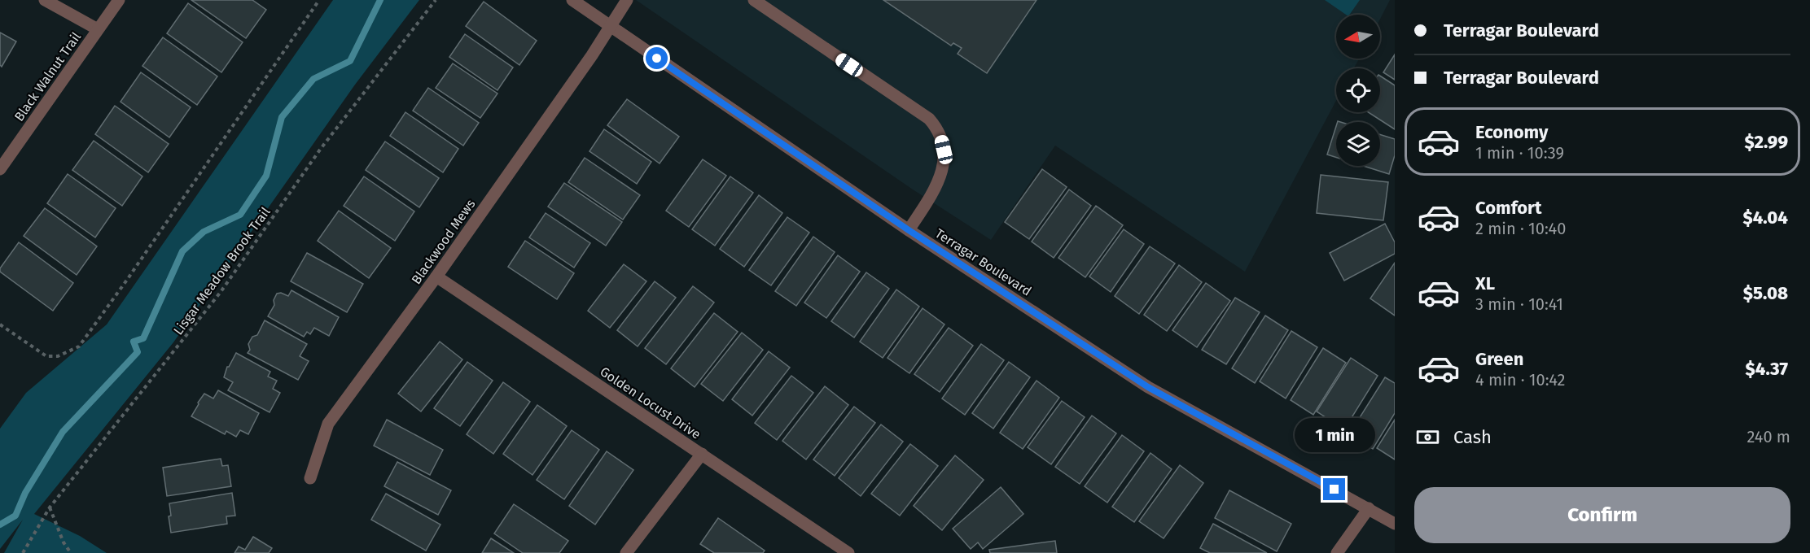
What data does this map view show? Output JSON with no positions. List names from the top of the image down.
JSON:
{
  "streets": {
    "street": [
      "Black Walnut Trail",
      "Blackwood Mews",
      "Terragar Boulevard",
      "Golden Locust Drive"
    ],
    "path": ["Lisgar Meadow Brook Trail"]
  },
  "crossings": [
    ["Blackwood Mews", "Terragar Boulevard"],
    ["Blackwood Mews", "Golden Locust Drive"]
  ],
  "north": "left",
  "page": {
    "banner": ["Terragar Boulevard", "Terragar Boulevard"],
    "list": [
      {
        "name": "Economy",
        "note": "1 min · 10:39",
        "value": "$2.99"
      },
      {
        "name": "Comfort",
        "note": "2 min · 10:40",
        "value": "$4.04"
      },
      {
        "name": "XL",
        "note": "3 min · 10:41",
        "value": "$5.08"
      },
      {
        "name": "Green",
        "note": "4 min · 10:42",
        "value": "$4.37"
      }
    ],
    "pay": ["Cash", "240 m"],
    "bubble": "1 min",
    "buttons": "Confirm"
  }
}
